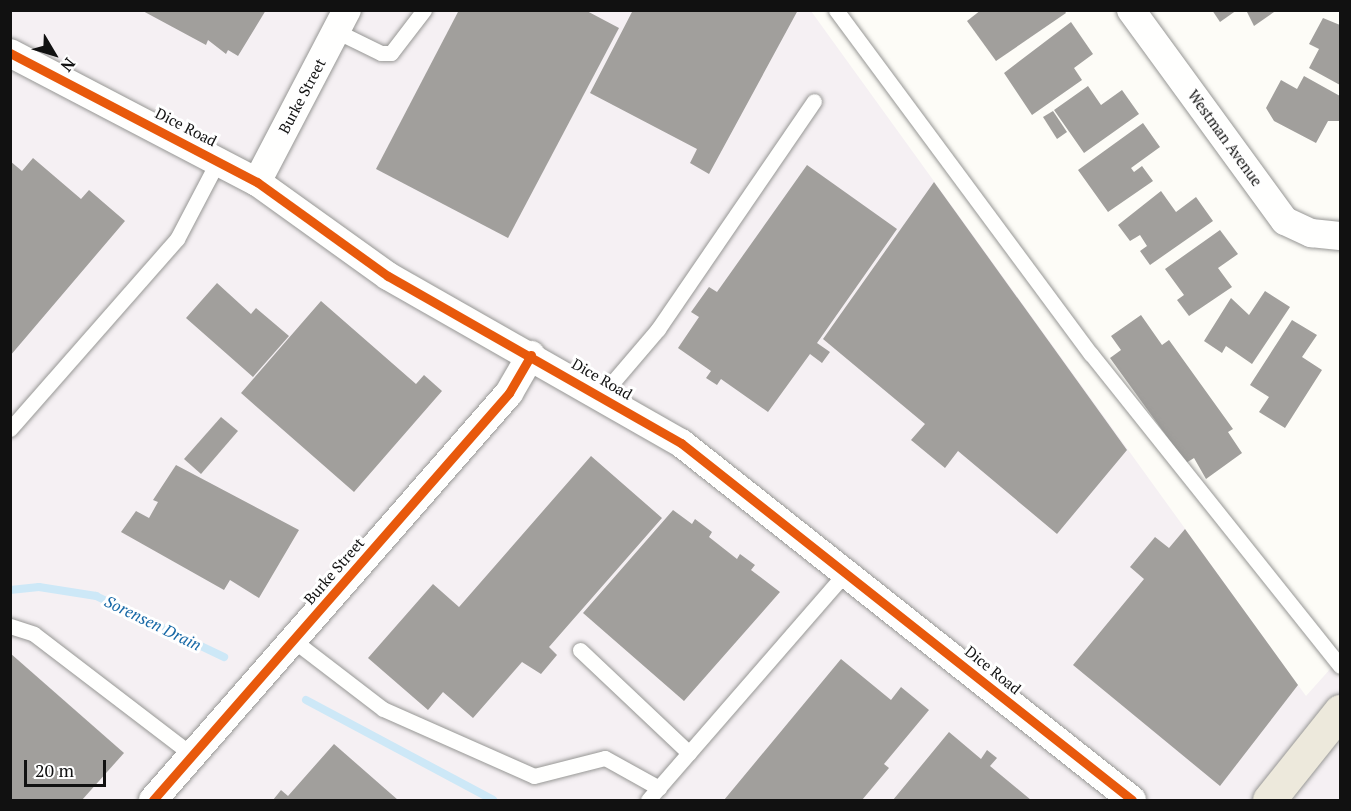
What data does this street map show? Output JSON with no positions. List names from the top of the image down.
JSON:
{
  "streets": {
    "street": ["Burke Street", "Dice Road", "Westman Avenue"]
  },
  "crossings": [
    ["Burke Street", "Dice Road"]
  ],
  "water": ["Sorensen Drain"],
  "scale_bar": "20 m",
  "north": "bottom right"
}
